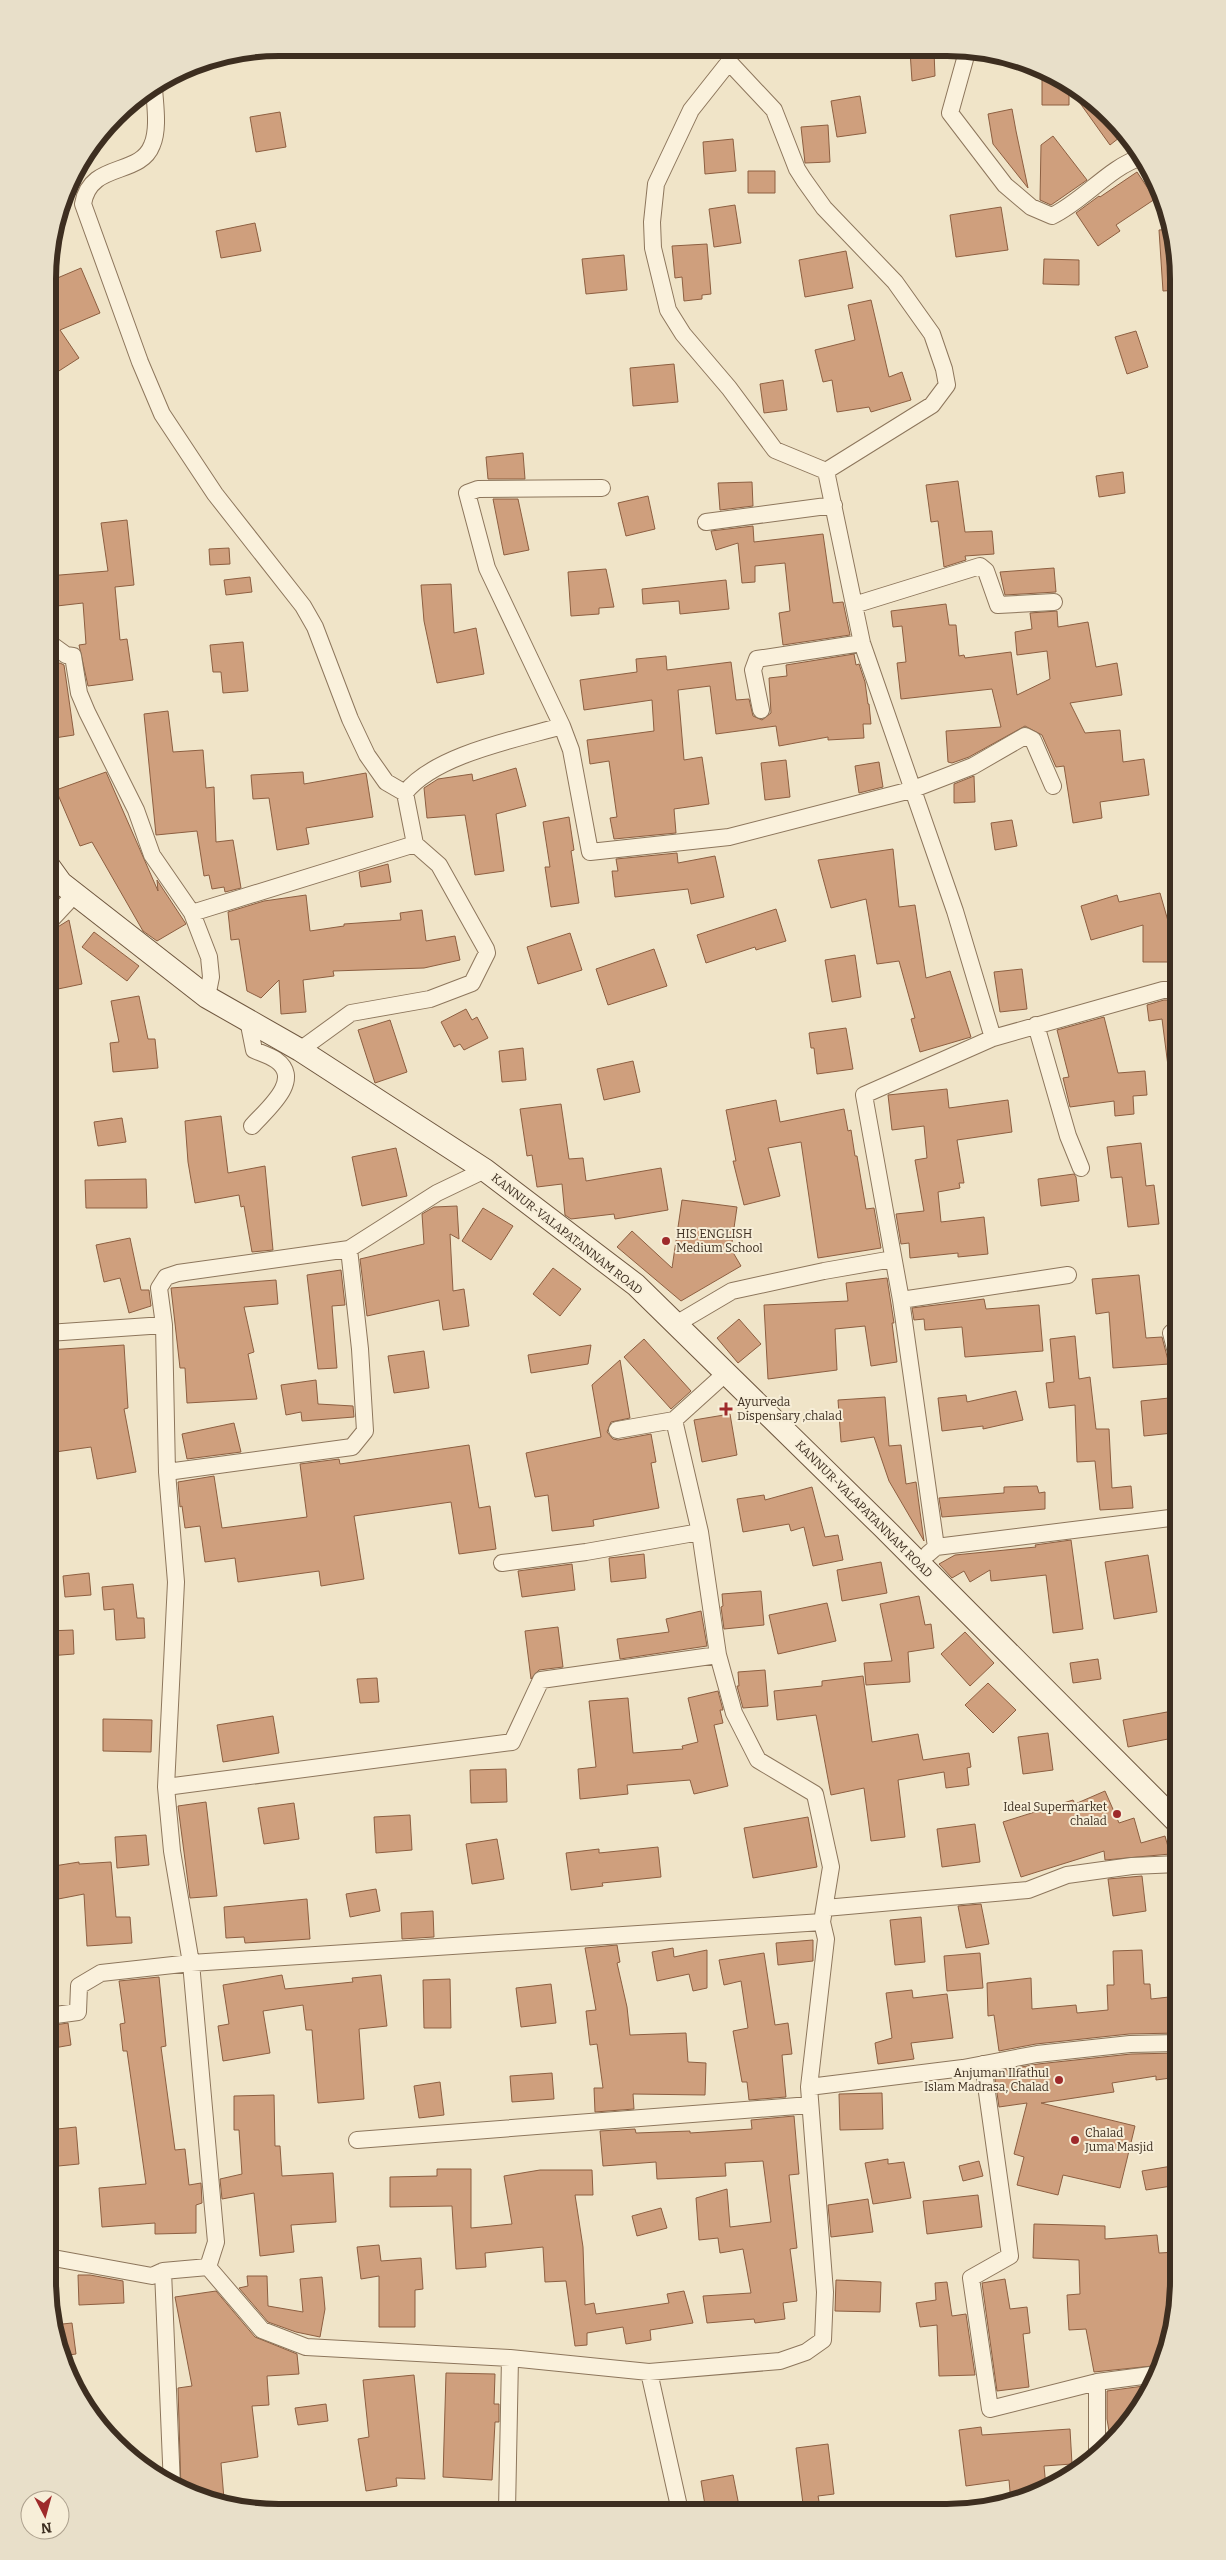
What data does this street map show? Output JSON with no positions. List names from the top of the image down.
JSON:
{
  "streets": {
    "main road": ["KANNUR-VALAPATANNAM ROAD"]
  },
  "places": {
    "other": [
      "HIS ENGLISH Medium School",
      "Ideal Supermarket chalad",
      "Anjuman Ilfathul Islam Madrasa, Chalad",
      "Chalad Juma Masjid"
    ],
    "health": ["Ayurveda Dispensary ,chalad"]
  },
  "north": "bottom"
}
